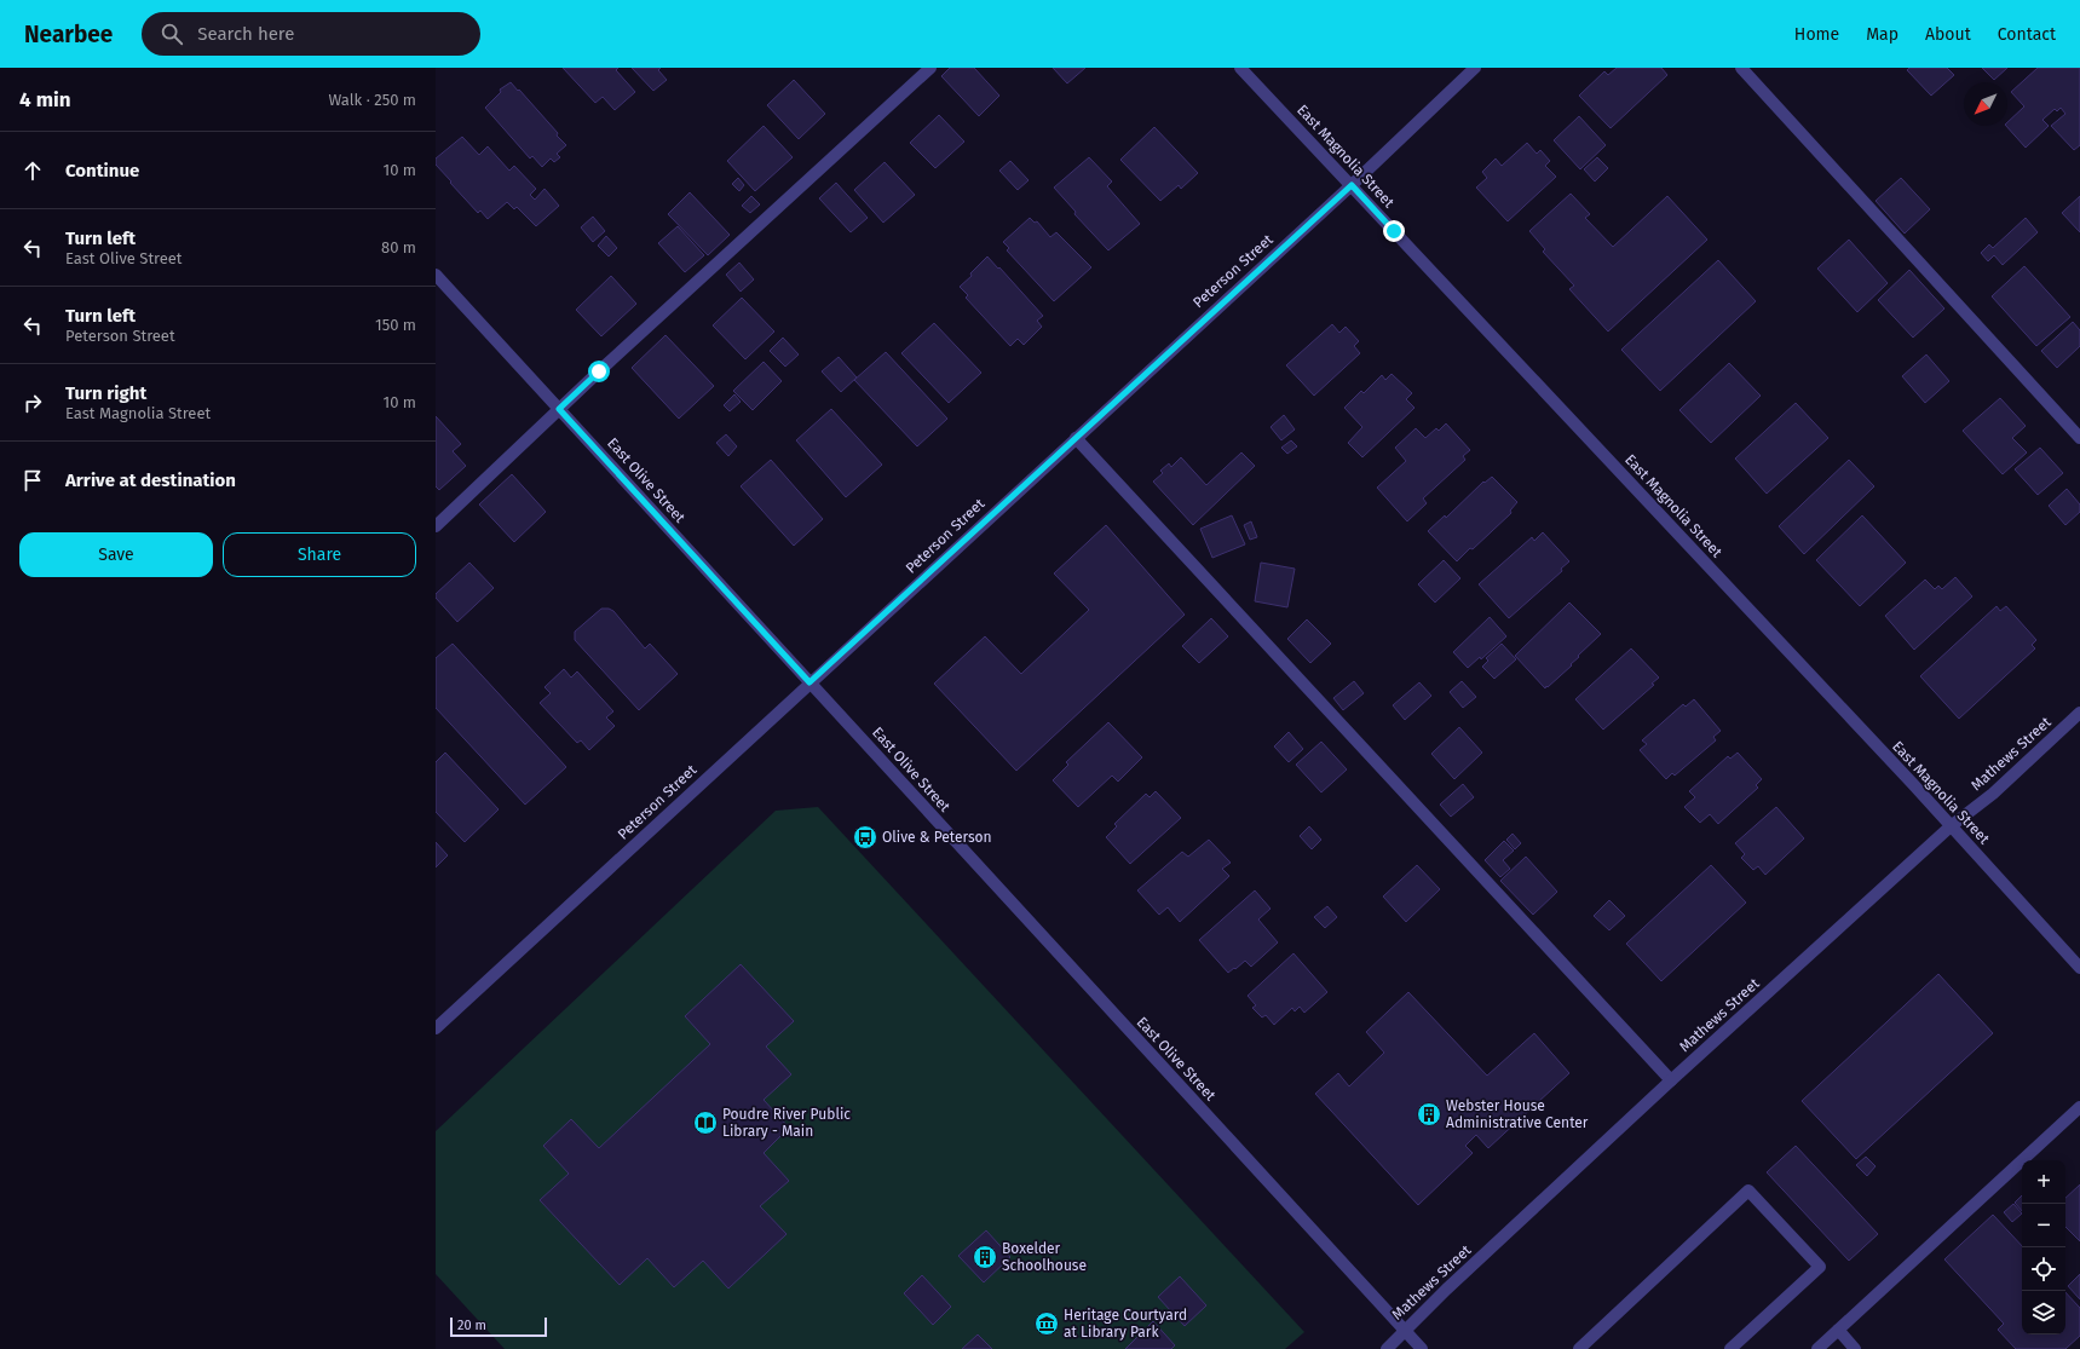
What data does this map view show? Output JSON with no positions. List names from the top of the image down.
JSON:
{
  "streets": {
    "street": [
      "East Magnolia Street",
      "Peterson Street",
      "East Olive Street",
      "Mathews Street"
    ]
  },
  "crossings": [
    ["East Magnolia Street", "Peterson Street"],
    ["East Magnolia Street", "Mathews Street"],
    ["Peterson Street", "East Olive Street"],
    ["East Olive Street", "Mathews Street"]
  ],
  "places": {
    "bus stop": ["Olive & Peterson"],
    "building": ["Webster House Administrative Center", "Boxelder Schoolhouse"],
    "library": ["Poudre River Public Library - Main"],
    "museum": ["Heritage Courtyard at Library Park"]
  },
  "scale_bar": "20 m",
  "north": "bottom left",
  "page": {
    "header": "Nearbee",
    "search": "Search here",
    "nav": [
      "Home",
      "Map",
      "About",
      "Contact"
    ],
    "heading": ["4 min", "Walk · 250 m"],
    "list": [
      ["Continue", "10 m"],
      ["Turn left", "East Olive Street", "80 m"],
      ["Turn left", "Peterson Street", "150 m"],
      ["Turn right", "East Magnolia Street", "10 m"],
      "Arrive at destination"
    ],
    "buttons": ["Save", "Share"],
    "map_buttons": ["+", "−"],
    "scale": "20 m"
  }
}
